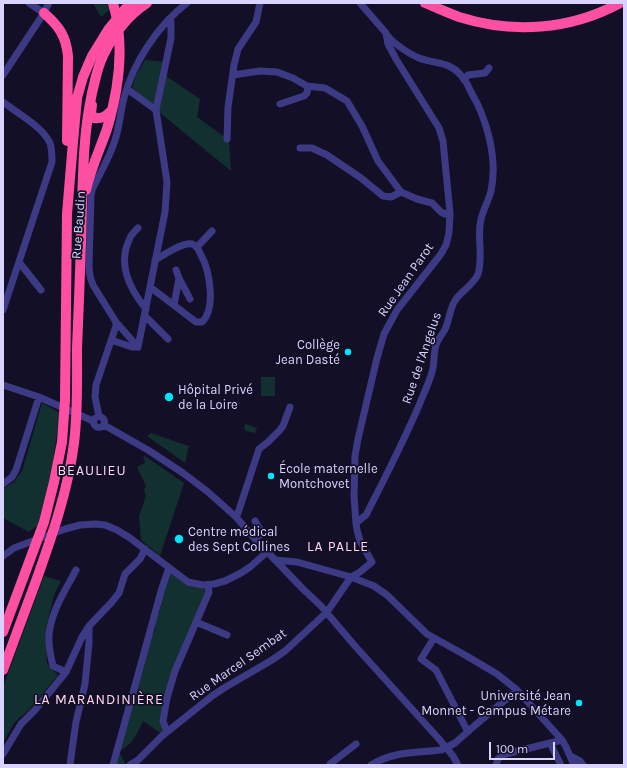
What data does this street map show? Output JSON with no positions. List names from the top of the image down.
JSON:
{
  "streets": {
    "street": [
      "Rue Baudin",
      "Rue Jean Parot",
      "Rue de l'Angelus",
      "Rue Marcel Sembat"
    ]
  },
  "crossings": [
    ["Rue Jean Parot", "Rue de l'Angelus"],
    ["Rue Jean Parot", "Rue Marcel Sembat"]
  ],
  "districts": ["BEAULIEU", "LA PALLE", "LA MARANDINIÈRE"],
  "places": [
    "Collège Jean Dasté",
    "Hôpital Privé de la Loire",
    "École maternelle Montchovet",
    "Centre médical des Sept Collines",
    "Université Jean Monnet - Campus Métare"
  ],
  "scale_bar": "100 m"
}
